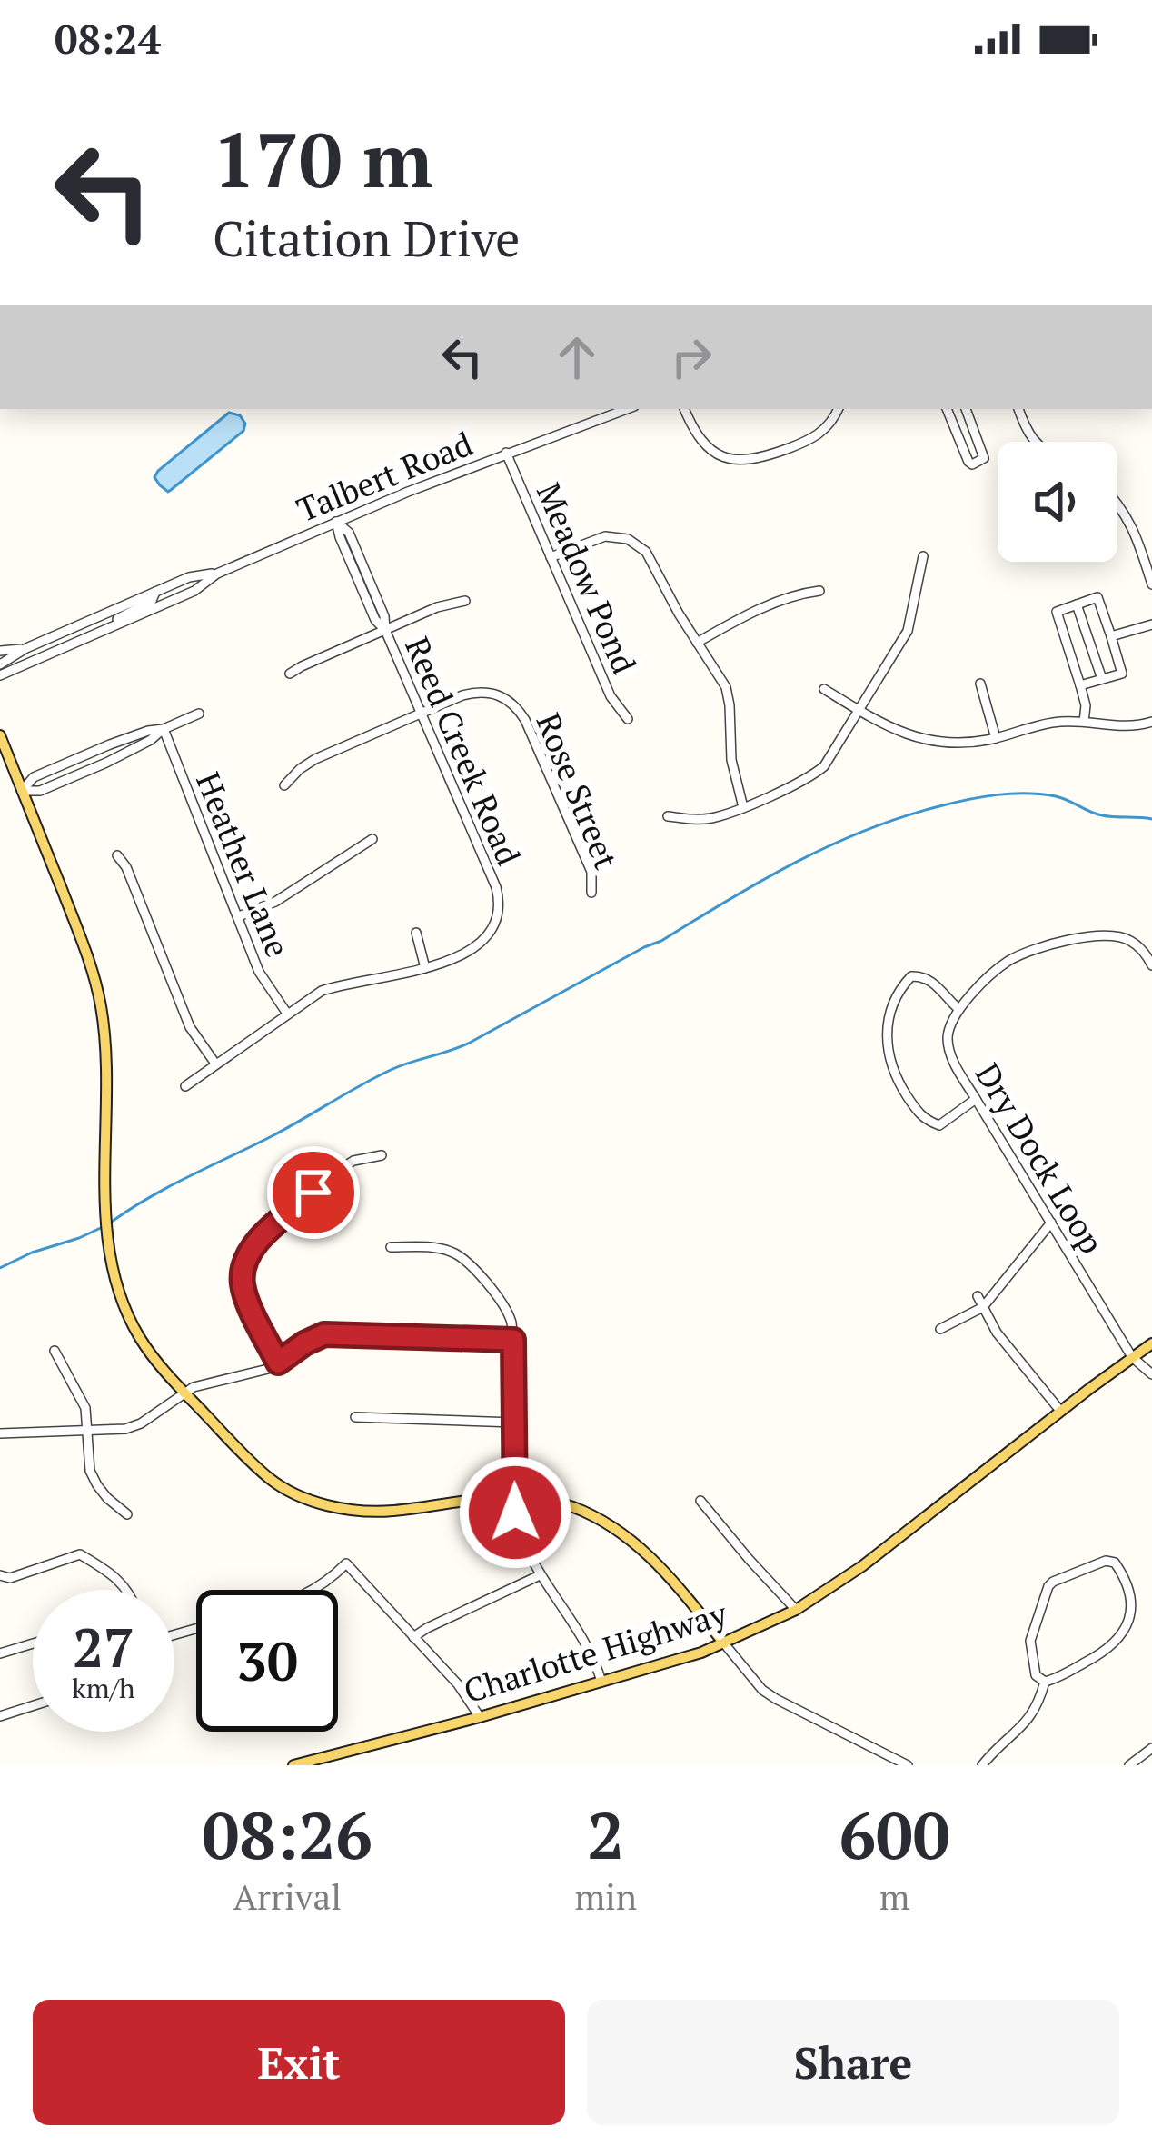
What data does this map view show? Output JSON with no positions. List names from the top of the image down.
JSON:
{
  "streets": {
    "main road": ["Charlotte Highway"],
    "street": [
      "Talbert Road",
      "Meadow Pond",
      "Reed Creek Road",
      "Rose Street",
      "Heather Lane",
      "Dry Dock Loop"
    ]
  },
  "crossings": [
    ["Talbert Road", "Meadow Pond"],
    ["Talbert Road", "Reed Creek Road"],
    ["Reed Creek Road", "Rose Street"],
    ["Reed Creek Road", "Heather Lane"],
    ["Dry Dock Loop", "Charlotte Highway"]
  ],
  "page": {
    "status": "08:24",
    "turn": ["170 m", "Citation Drive"],
    "speed": "27 km/h",
    "limit": "30",
    "eta": [
      "08:26",
      "Arrival",
      "2",
      "min",
      "600",
      "m"
    ],
    "buttons": ["Exit", "Share"]
  }
}
